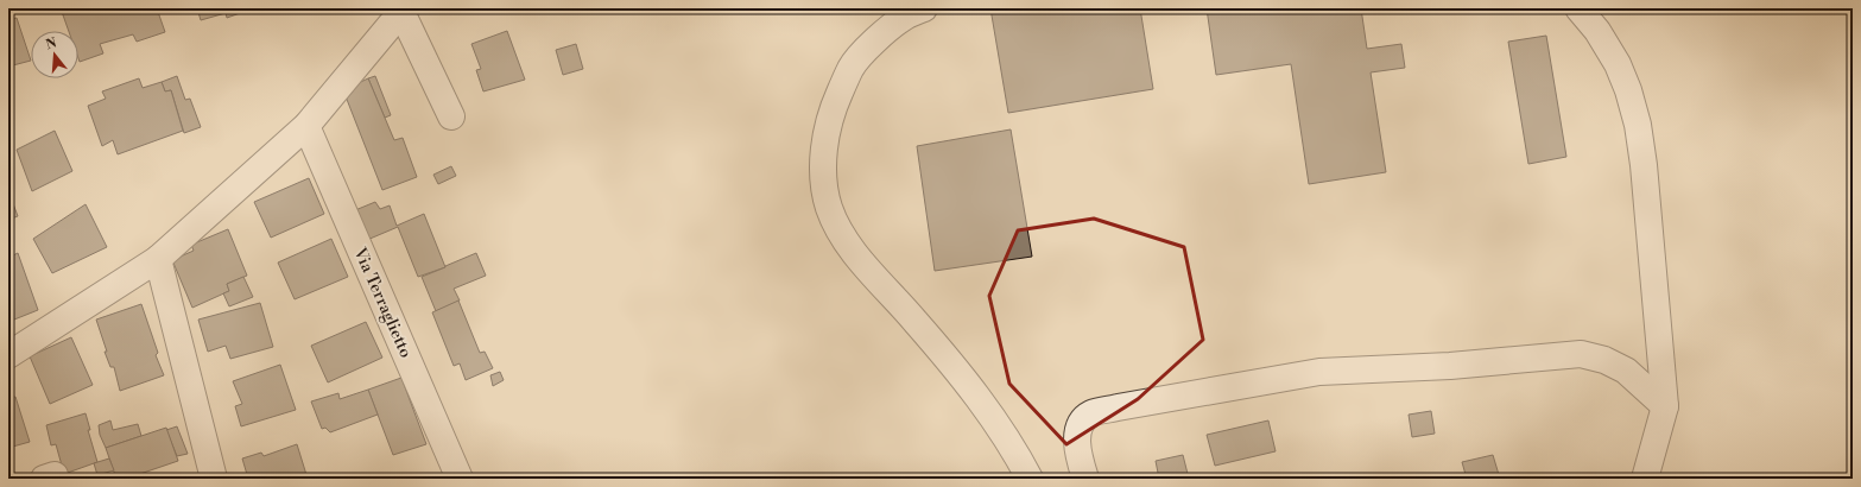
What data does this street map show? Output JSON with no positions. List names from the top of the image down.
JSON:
{
  "streets": {
    "street": ["Via Terraglietto"]
  },
  "north": "top"
}
